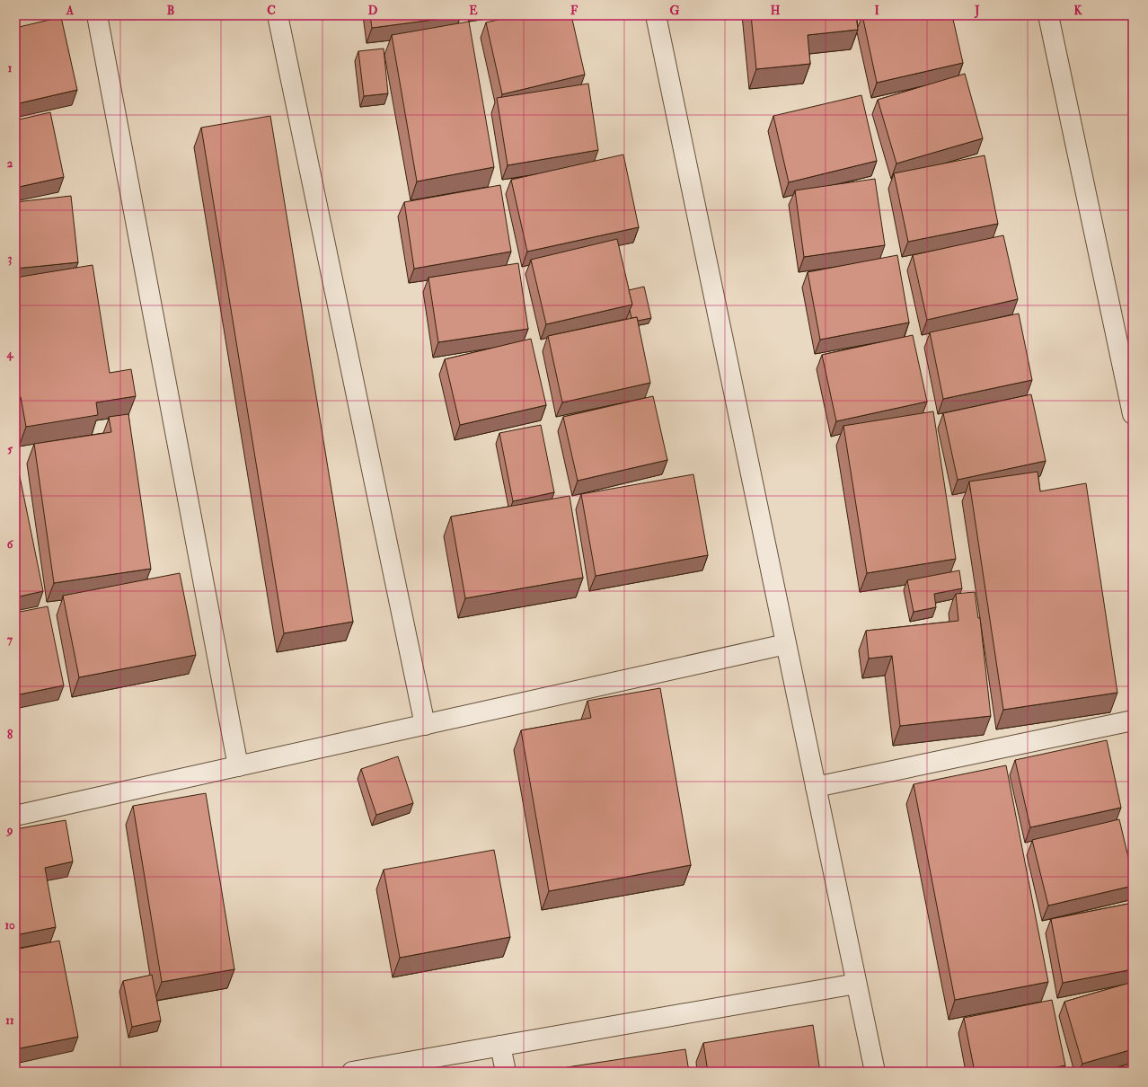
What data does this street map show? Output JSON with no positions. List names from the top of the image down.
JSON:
{
  "grid": {
    "columns": [
      "A",
      "B",
      "C",
      "D",
      "E",
      "F",
      "G",
      "H",
      "I",
      "J",
      "K"
    ],
    "rows": [
      "1",
      "2",
      "3",
      "4",
      "5",
      "6",
      "7",
      "8",
      "9",
      "10",
      "11"
    ]
  }
}
